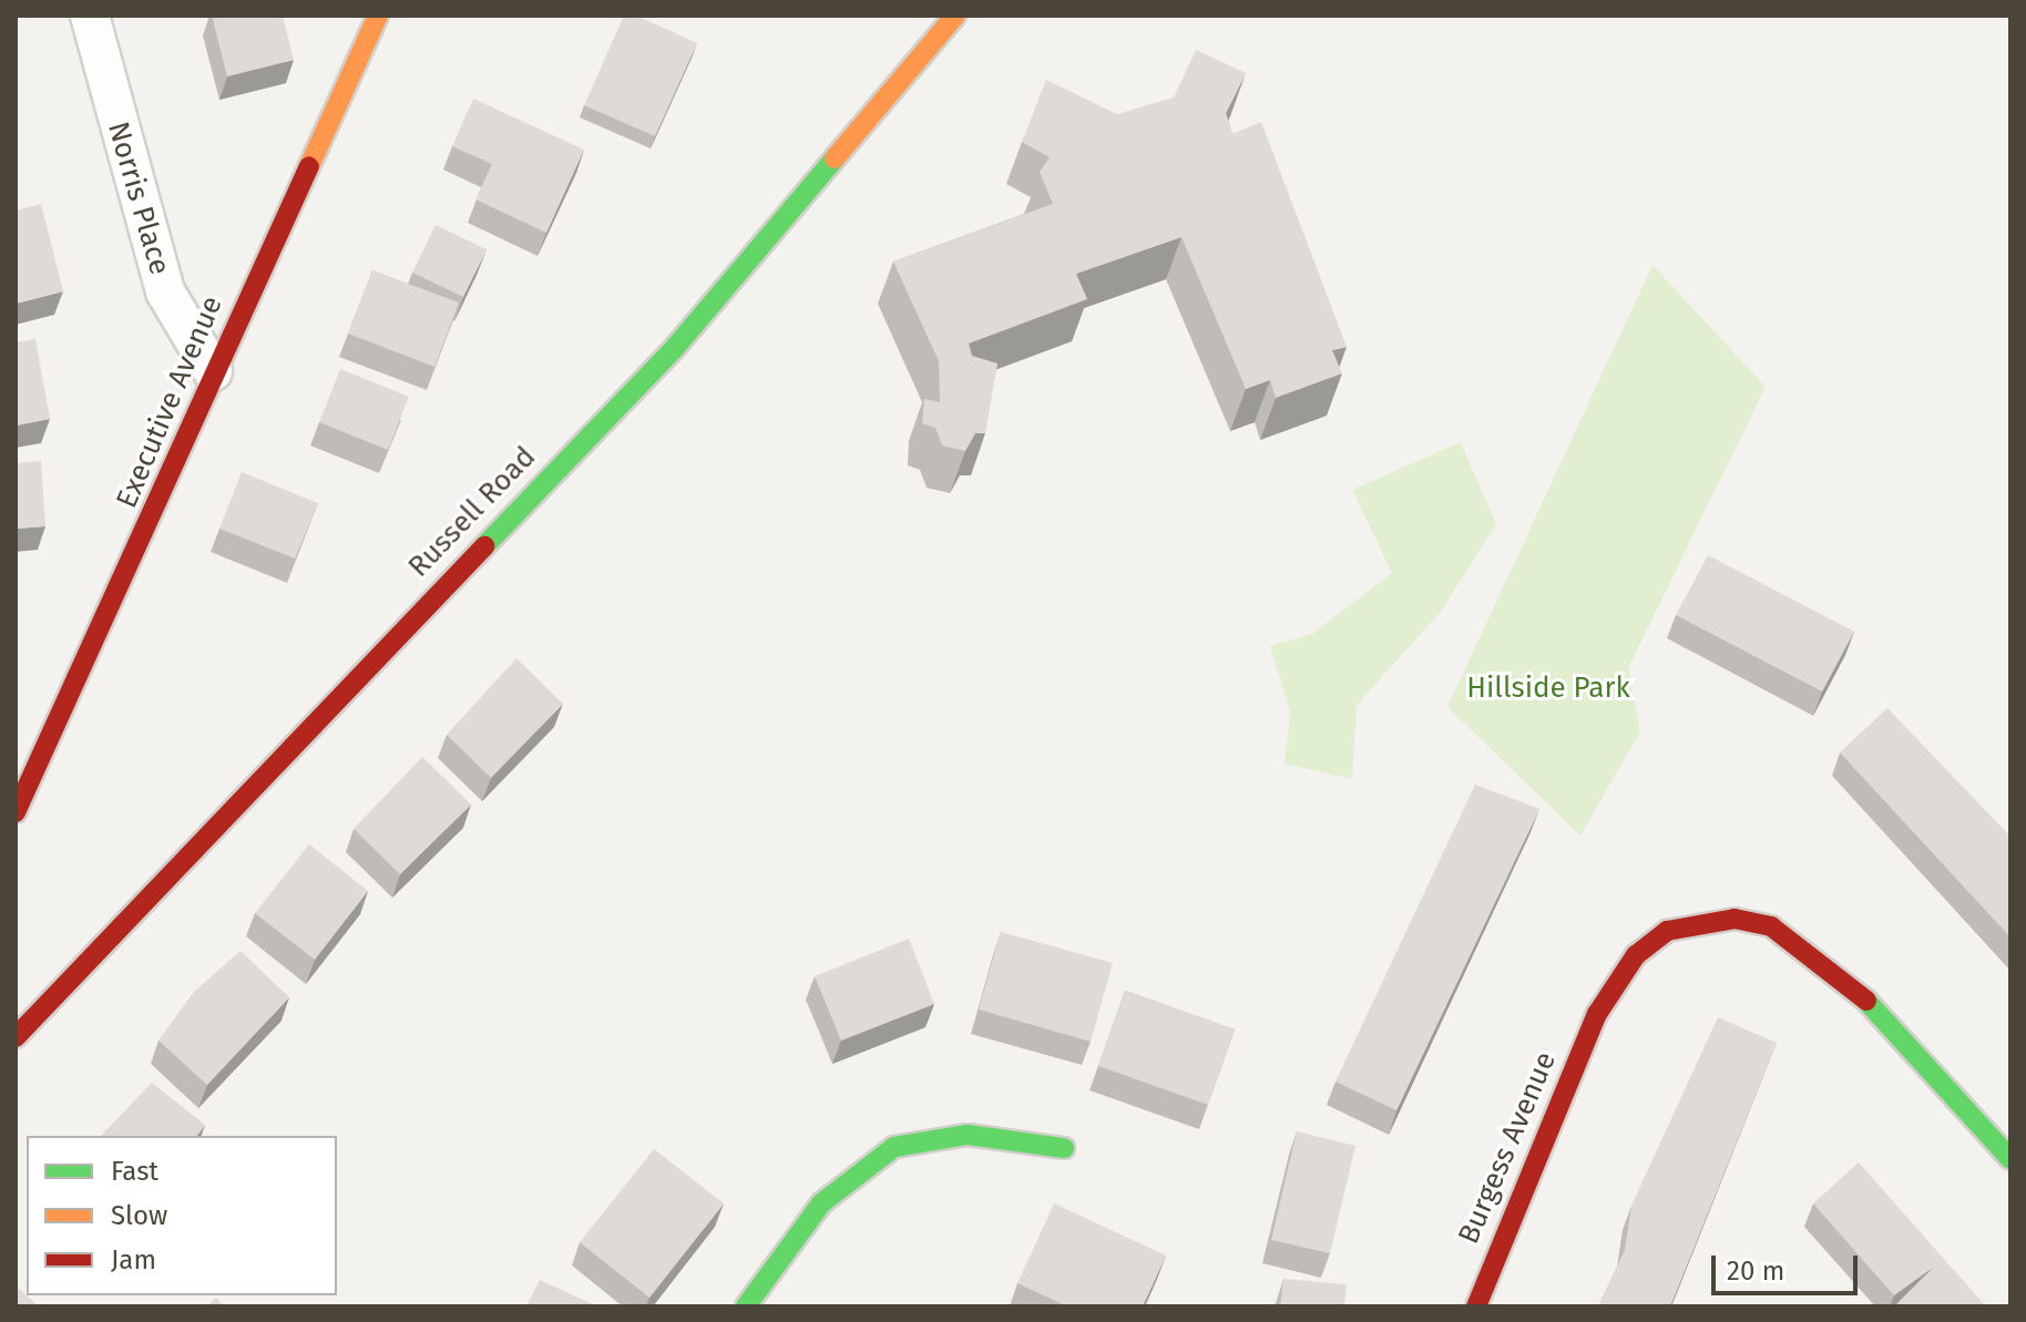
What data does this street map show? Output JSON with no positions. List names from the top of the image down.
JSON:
{
  "streets": {
    "street": [
      "Norris Place",
      "Executive Avenue",
      "Russell Road",
      "Burgess Avenue"
    ]
  },
  "crossings": [
    ["Norris Place", "Executive Avenue"]
  ],
  "parks": ["Hillside Park"],
  "legend": ["Fast", "Slow", "Jam"],
  "scale_bar": "20 m"
}
